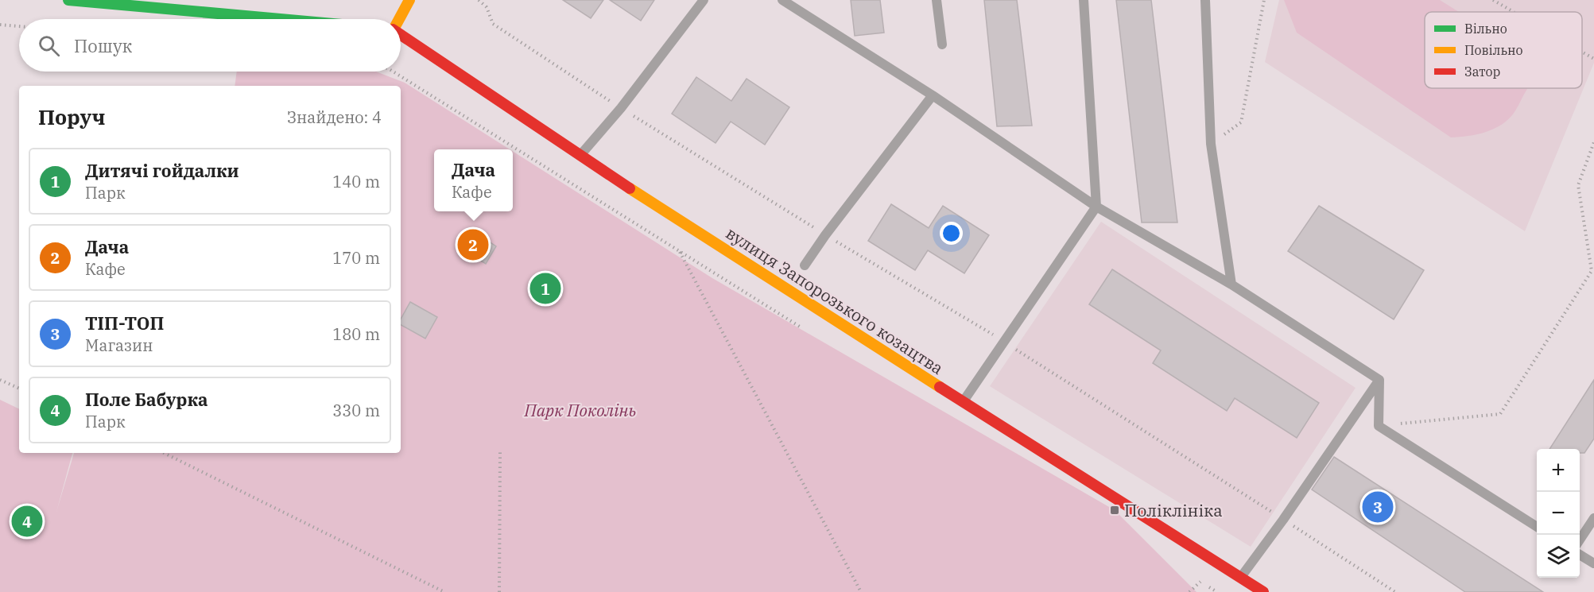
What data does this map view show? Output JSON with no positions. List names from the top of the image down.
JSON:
{
  "streets": {
    "street": ["вулиця Запорозького козацтва"]
  },
  "parks": ["Парк Поколінь"],
  "places": {
    "transit": ["Поліклініка"]
  },
  "legend": ["Вільно", "Повільно", "Затор"],
  "page": {
    "search": "Пошук",
    "heading": ["Поруч", "Знайдено: 4"],
    "list": [
      {
        "mark": "1",
        "name": "Дитячі гойдалки",
        "note": "Парк",
        "value": "140 m"
      },
      {
        "mark": "2",
        "name": "Дача",
        "note": "Кафе",
        "value": "170 m"
      },
      {
        "mark": "3",
        "name": "ТІП-ТОП",
        "note": "Магазин",
        "value": "180 m"
      },
      {
        "mark": "4",
        "name": "Поле Бабурка",
        "note": "Парк",
        "value": "330 m"
      }
    ],
    "popup": ["Дача", "Кафе"],
    "pins": [
      "2",
      "1",
      "3",
      "4"
    ],
    "map_buttons": ["+", "−"]
  }
}
